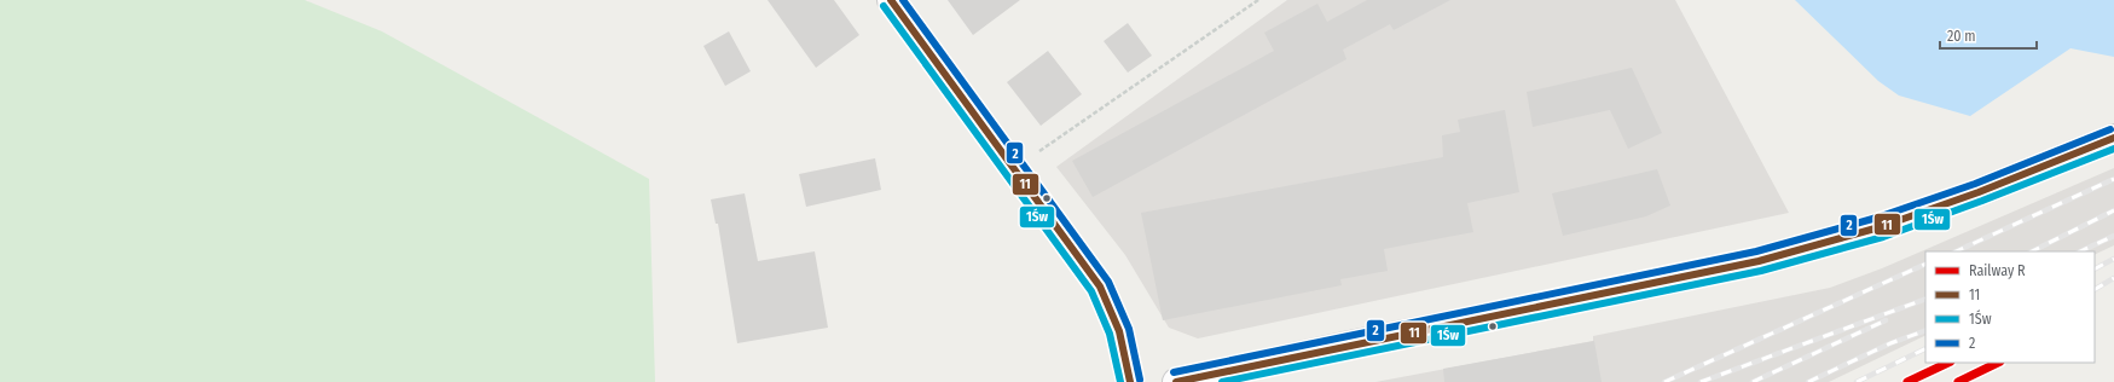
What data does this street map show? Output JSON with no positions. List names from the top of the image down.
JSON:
{
  "lines": [
    "transit line 11",
    "transit line 2",
    "transit line 1Św",
    "rail line R"
  ],
  "legend": [
    "Railway R",
    "11",
    "1Św",
    "2"
  ],
  "scale_bar": "20 m"
}
